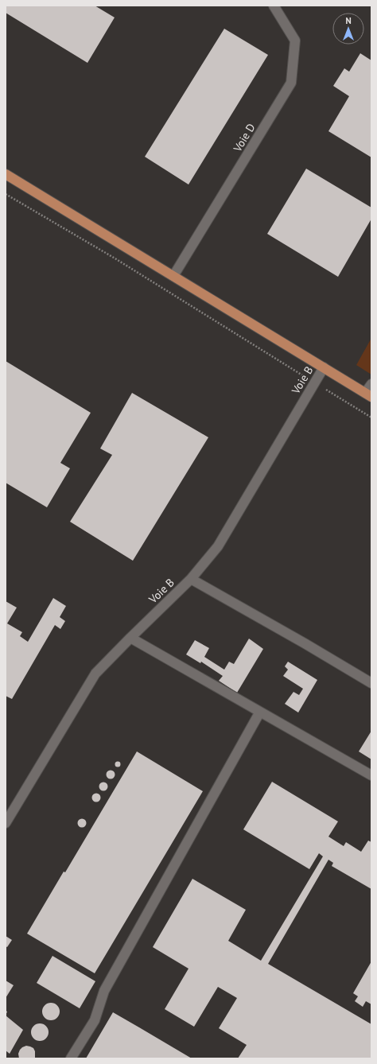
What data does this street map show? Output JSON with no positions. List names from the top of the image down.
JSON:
{
  "streets": {
    "lane": ["Voie D", "Voie B"]
  },
  "north": "top"
}
